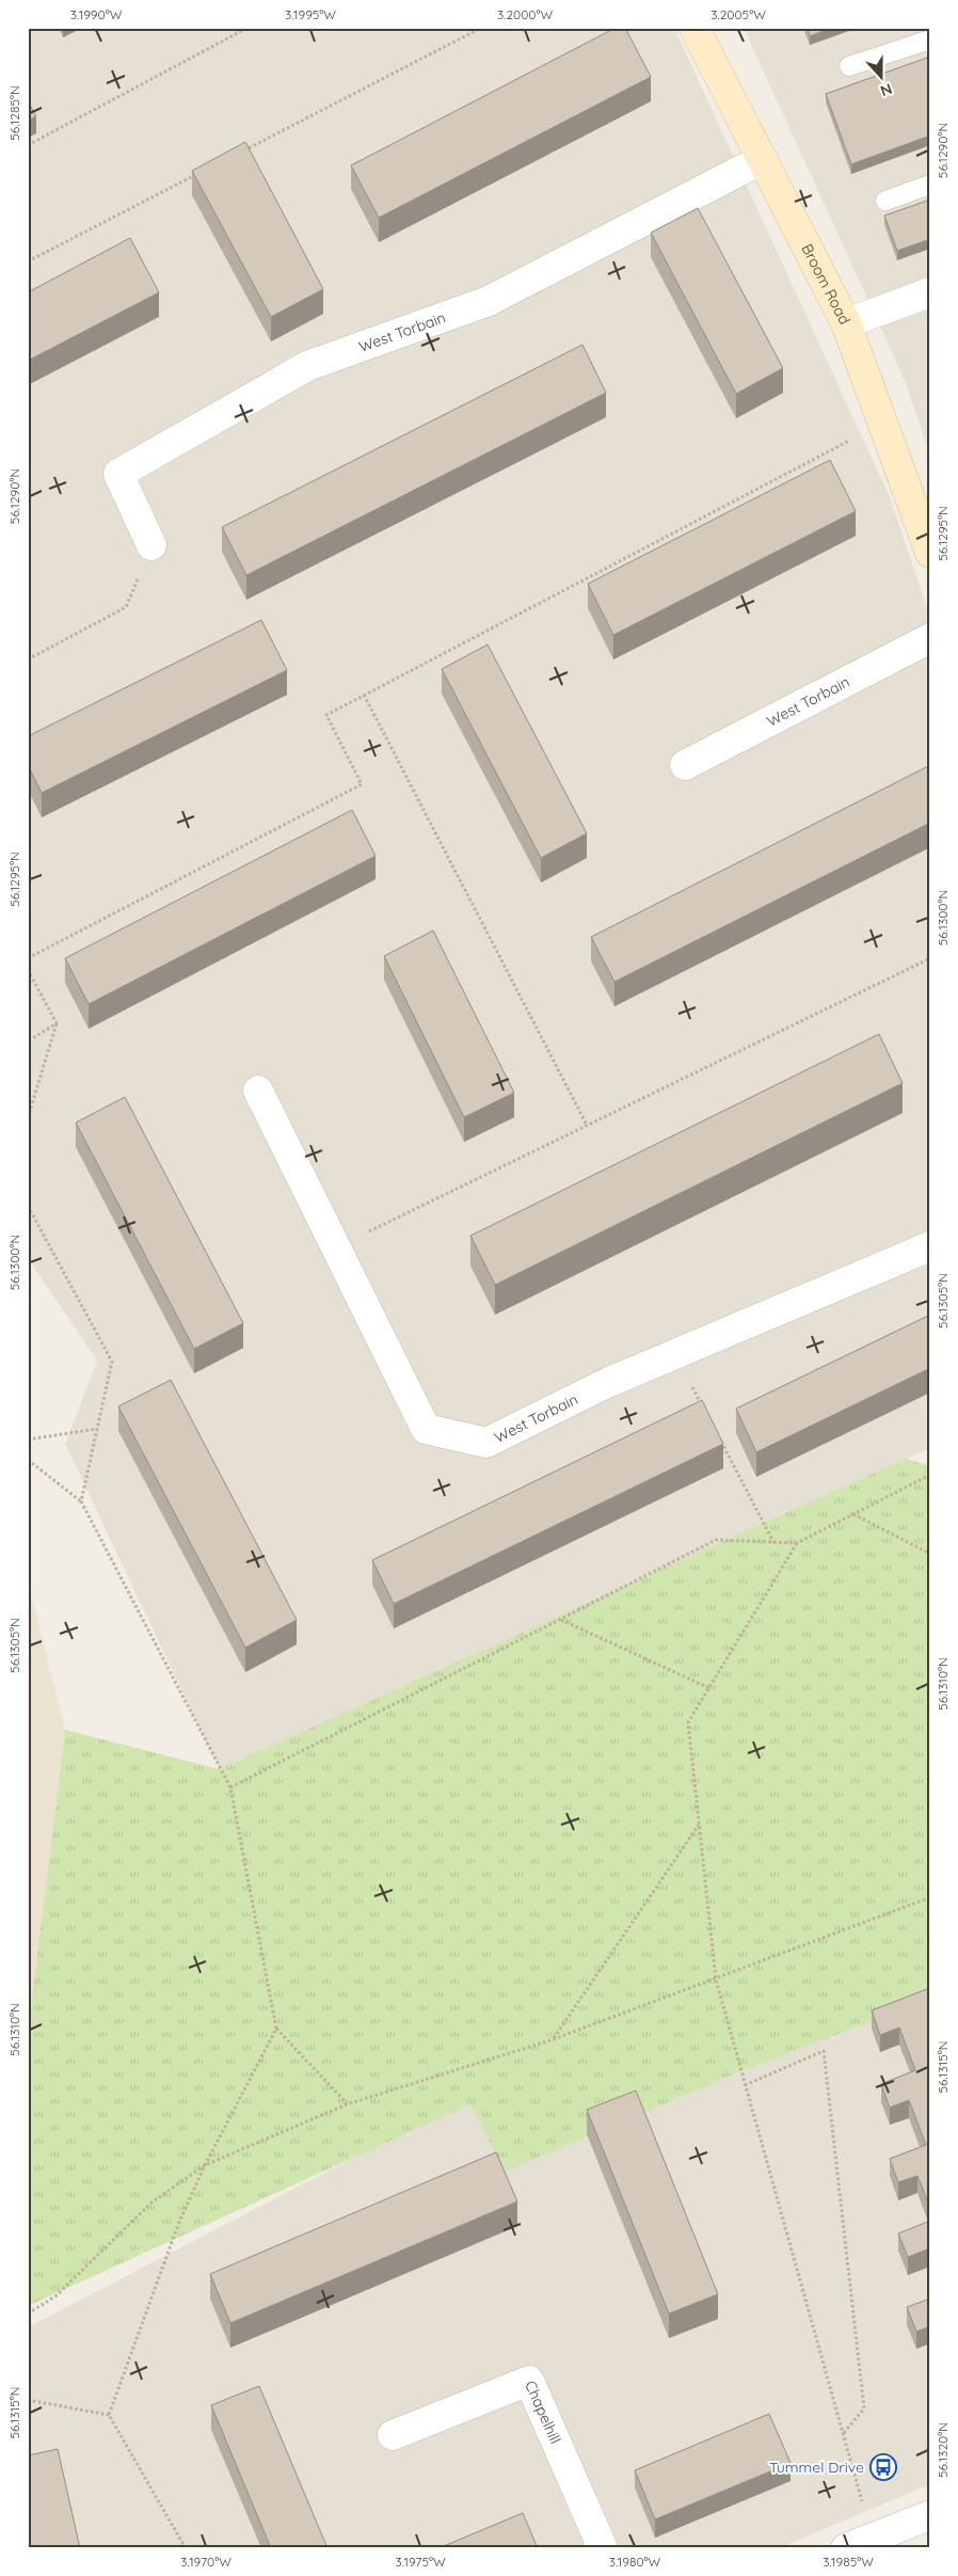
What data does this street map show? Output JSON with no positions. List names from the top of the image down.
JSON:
{
  "streets": {
    "street": ["Broom Road", "West Torbain", "Chapelhill"]
  },
  "crossings": [
    ["Broom Road", "West Torbain"]
  ],
  "places": {
    "bus stop": ["Tummel Drive"]
  },
  "north": "bottom",
  "coordinates": [
    "3.1990°W",
    "3.1995°W",
    "3.2000°W",
    "3.2005°W",
    "56.1285°N",
    "56.1290°N",
    "56.1295°N",
    "56.1300°N",
    "56.1305°N",
    "56.1310°N",
    "56.1315°N",
    "56.1320°N",
    "3.1970°W",
    "3.1975°W",
    "3.1980°W",
    "3.1985°W"
  ]
}
